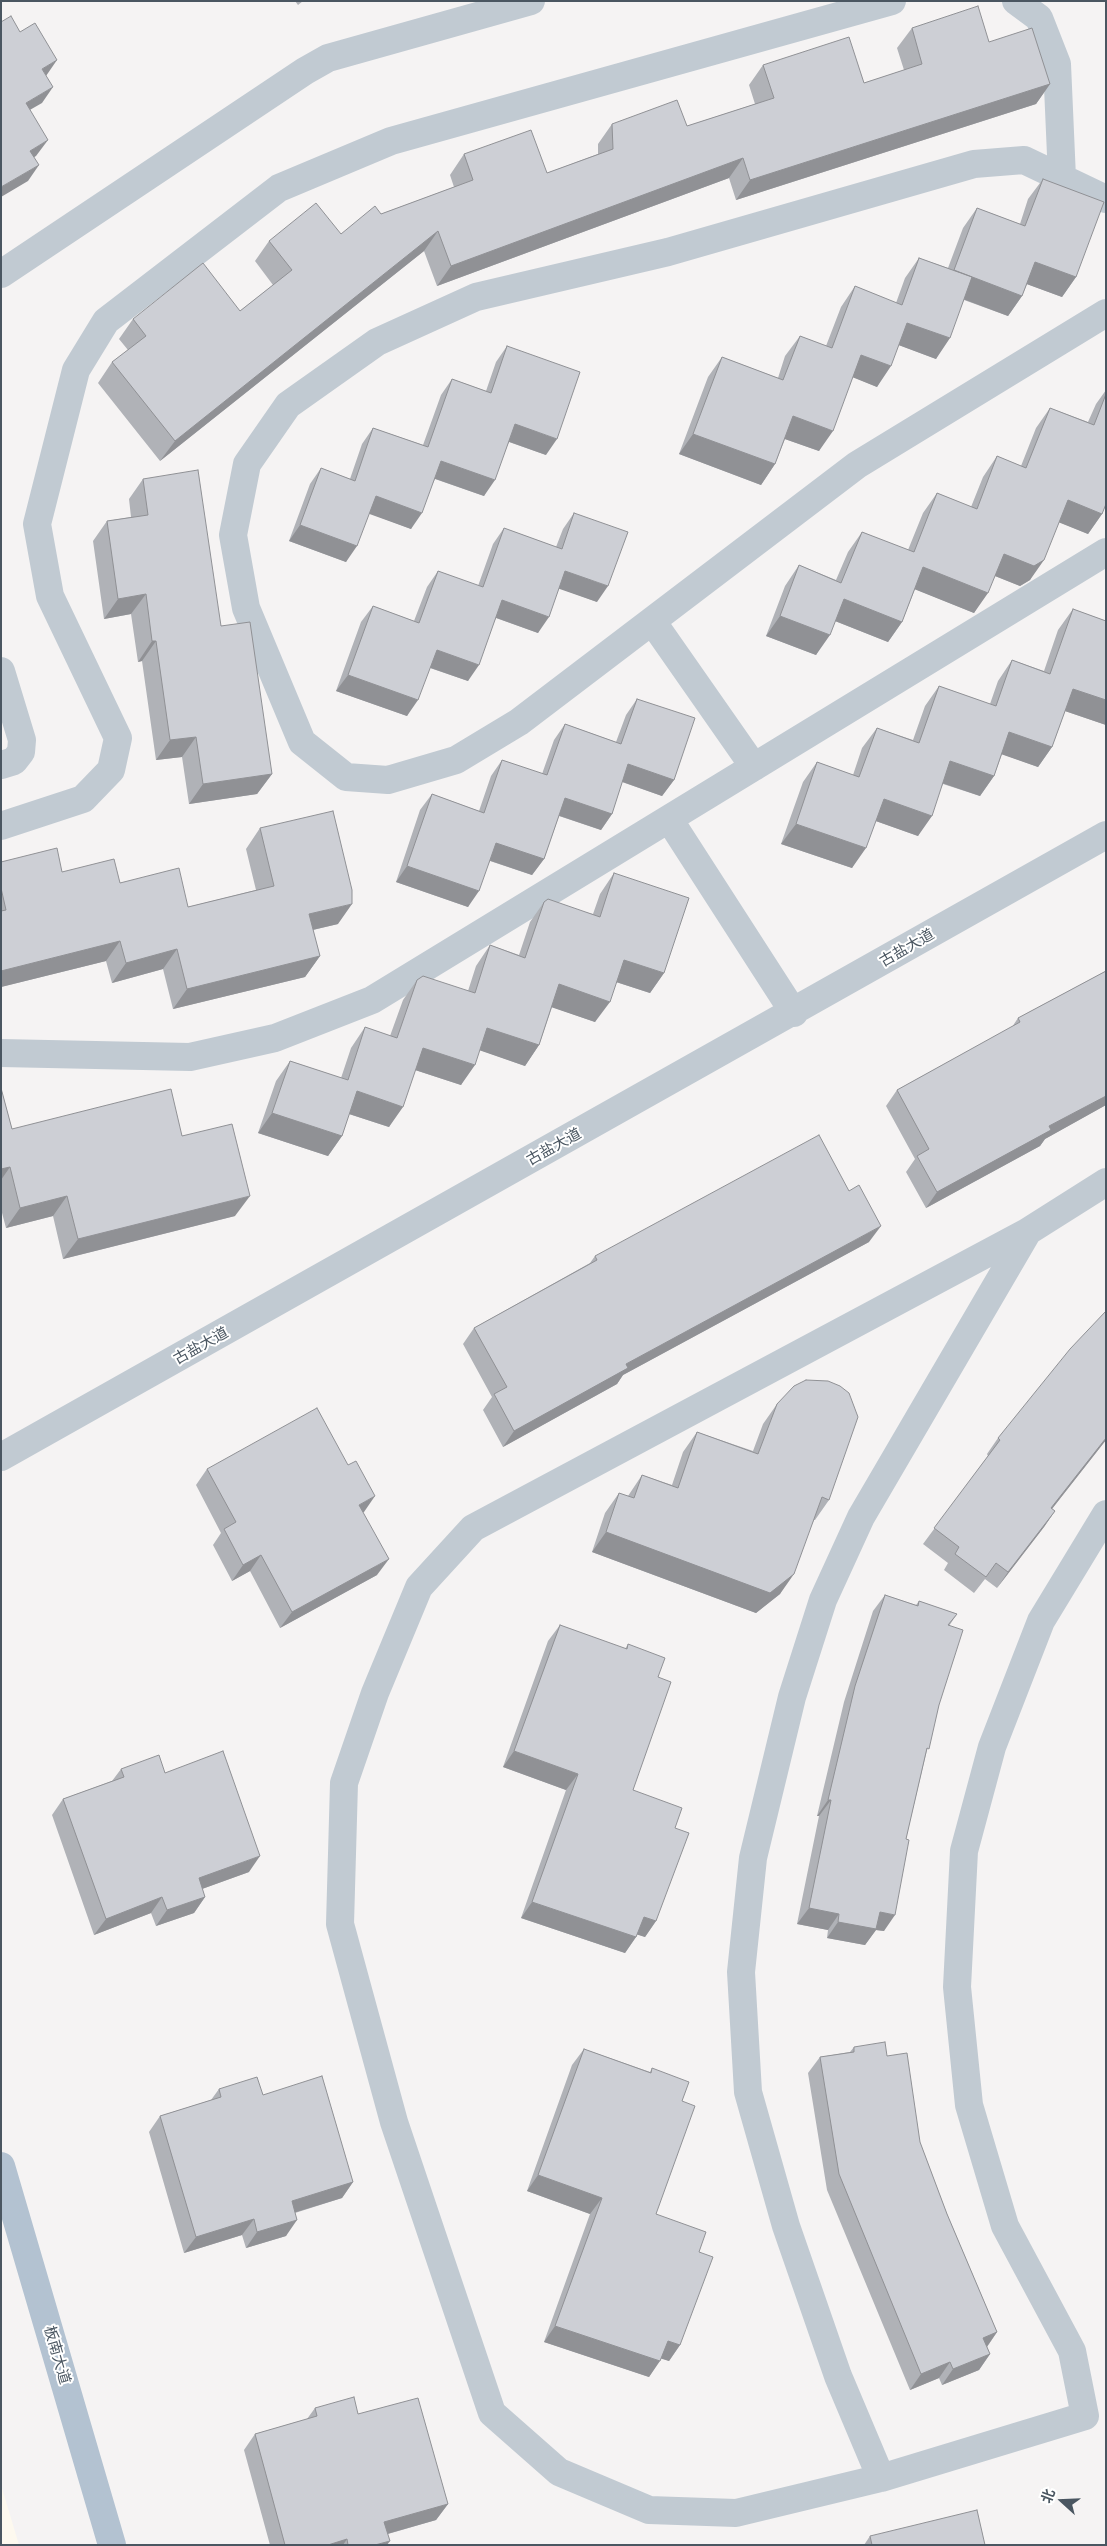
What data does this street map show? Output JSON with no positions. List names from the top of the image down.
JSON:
{
  "streets": {
    "main road": ["板南大道"],
    "street": ["古盐大道"]
  },
  "north": "left"
}
